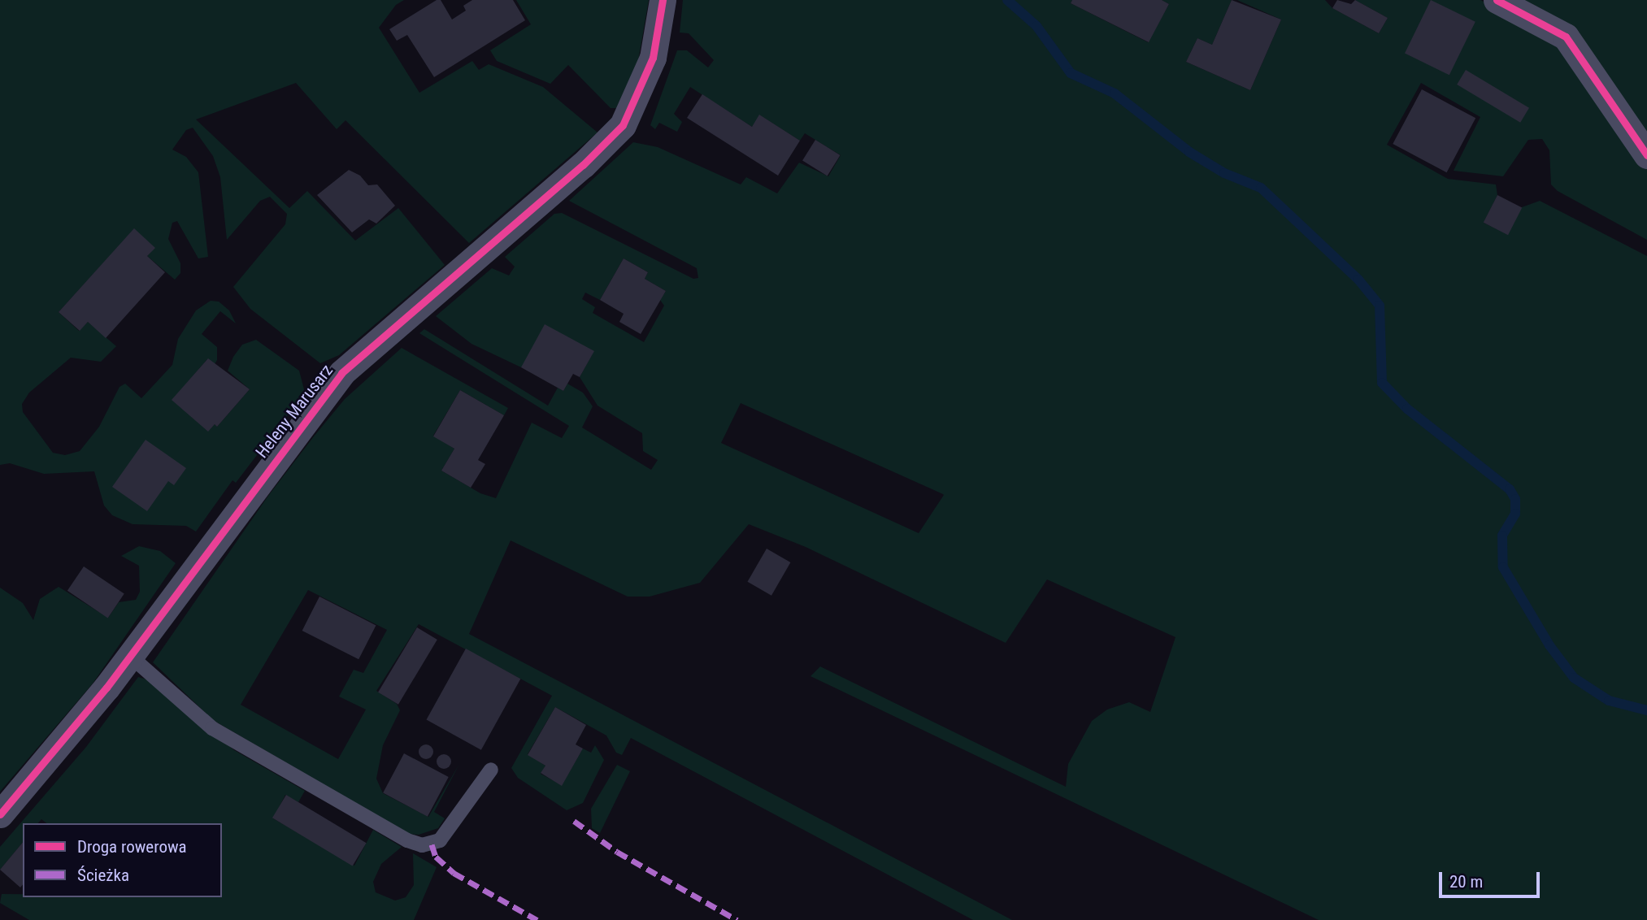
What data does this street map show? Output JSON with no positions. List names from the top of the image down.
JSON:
{
  "streets": {
    "street": ["Heleny Marusarz"]
  },
  "legend": ["Droga rowerowa", "Ścieżka"],
  "scale_bar": "20 m"
}
